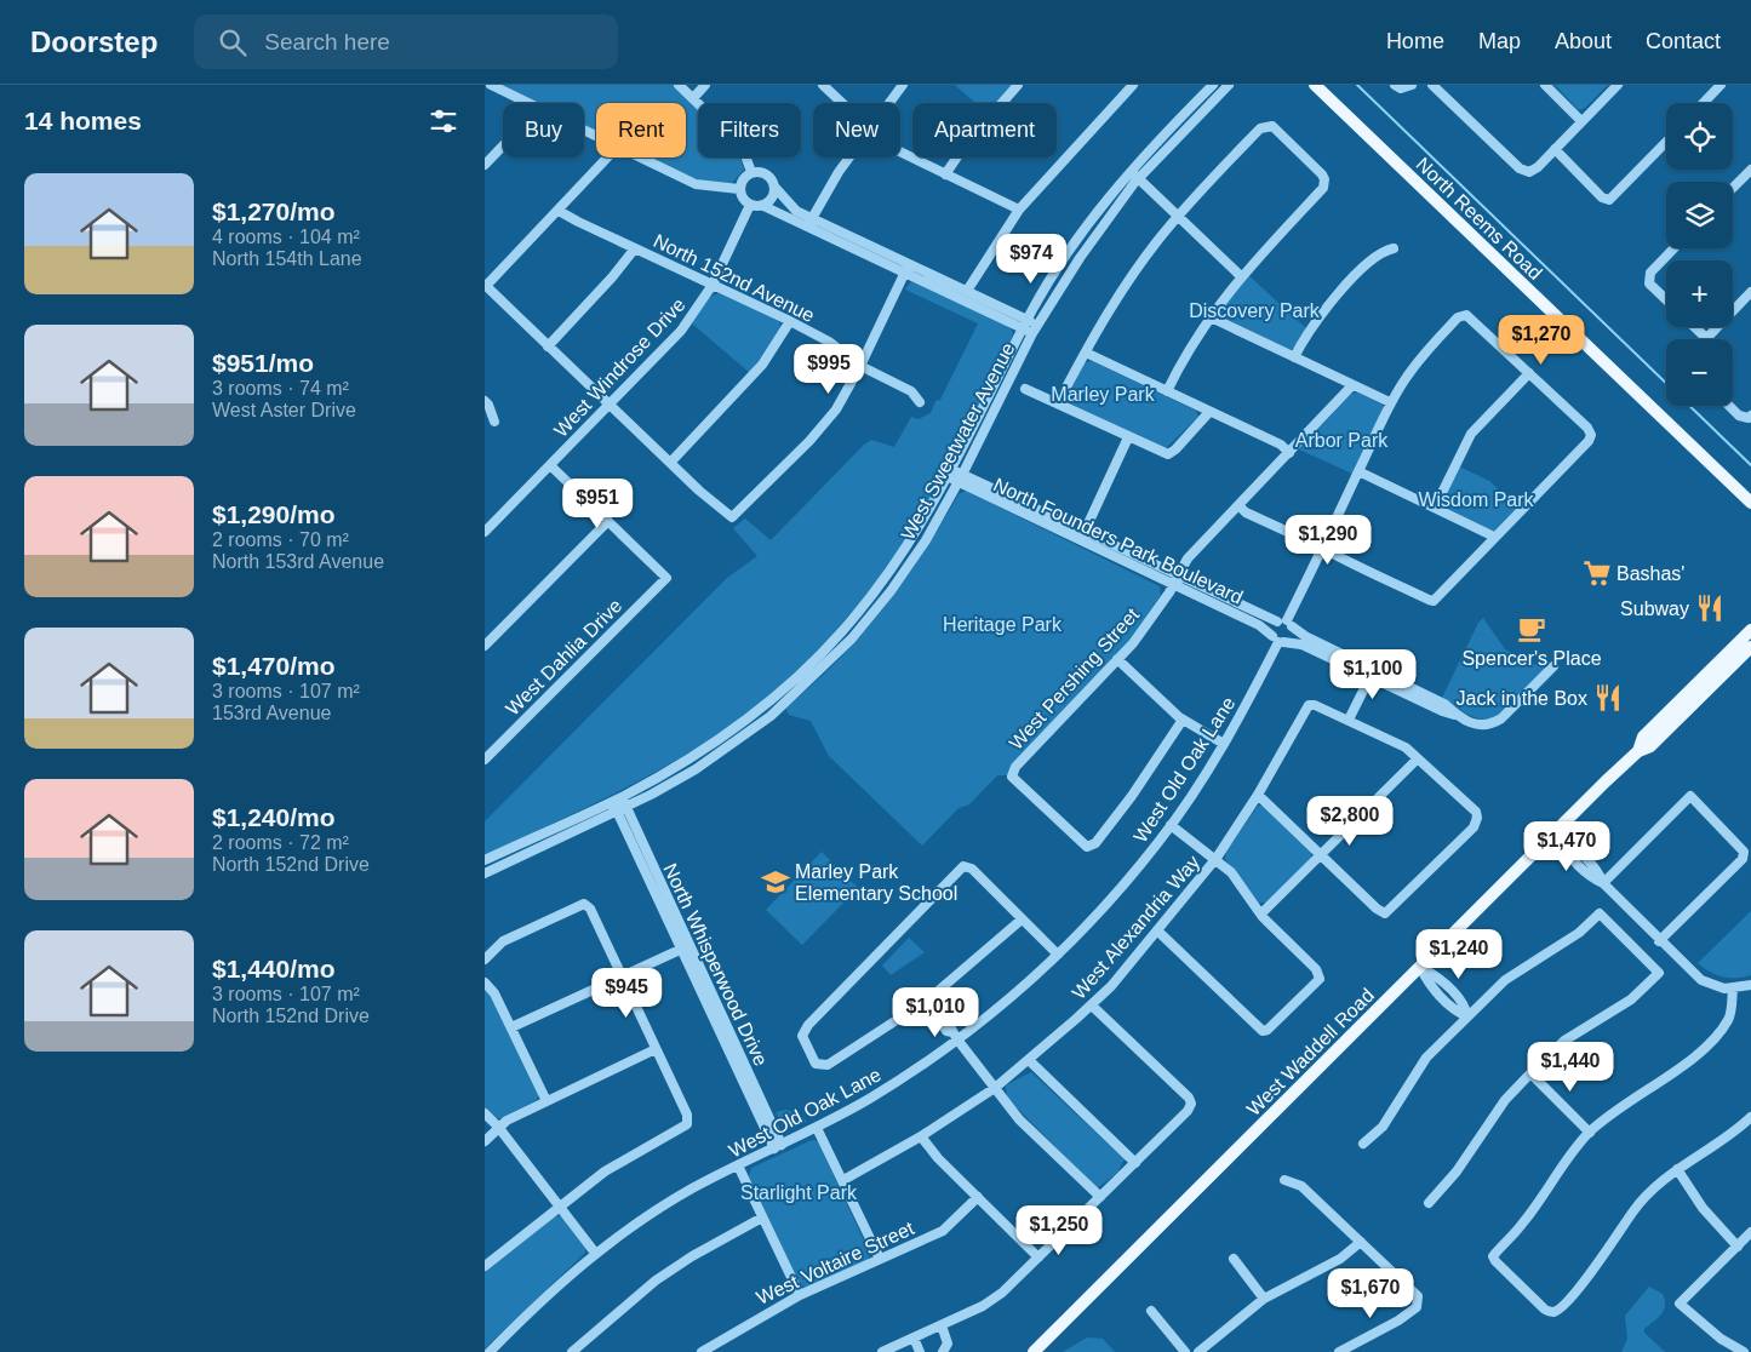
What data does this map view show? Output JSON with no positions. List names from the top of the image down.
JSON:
{
  "streets": {
    "main road": ["North Reems Road", "West Waddell Road"],
    "street": [
      "North 152nd Avenue",
      "West Windrose Drive",
      "West Sweetwater Avenue",
      "North Founders Park Boulevard",
      "West Dahlia Drive",
      "West Pershing Street",
      "West Old Oak Lane",
      "West Alexandria Way",
      "North Whisperwood Drive",
      "West Voltaire Street"
    ]
  },
  "crossings": [
    ["North 152nd Avenue", "West Windrose Drive"],
    ["West Sweetwater Avenue", "North Founders Park Boulevard"],
    ["West Sweetwater Avenue", "North Whisperwood Drive"],
    ["North Founders Park Boulevard", "West Pershing Street"],
    ["North Founders Park Boulevard", "West Old Oak Lane"],
    ["West Old Oak Lane", "North Whisperwood Drive"]
  ],
  "parks": [
    "Discovery Park",
    "Marley Park",
    "Arbor Park",
    "Wisdom Park",
    "Heritage Park",
    "Starlight Park"
  ],
  "places": {
    "supermarket": ["Bashas'"],
    "restaurant": ["Subway", "Jack in the Box"],
    "cafe": ["Spencer's Place"],
    "school or university": ["Marley Park Elementary School"]
  },
  "page": {
    "header": "Doorstep",
    "search": "Search here",
    "nav": [
      "Home",
      "Map",
      "About",
      "Contact"
    ],
    "heading": "14 homes",
    "map_buttons": ["+", "−"],
    "chip": [
      "Buy",
      "Rent",
      "Filters",
      "New",
      "Apartment"
    ],
    "list": [
      {
        "name": "$1,270/mo",
        "note": "4 rooms · 104 m² · North 154th Lane"
      },
      {
        "name": "$951/mo",
        "note": "3 rooms · 74 m² · West Aster Drive"
      },
      {
        "name": "$1,290/mo",
        "note": "2 rooms · 70 m² · North 153rd Avenue"
      },
      {
        "name": "$1,470/mo",
        "note": "3 rooms · 107 m² · 153rd Avenue"
      },
      {
        "name": "$1,240/mo",
        "note": "2 rooms · 72 m² · North 152nd Drive"
      },
      {
        "name": "$1,440/mo",
        "note": "3 rooms · 107 m² · North 152nd Drive"
      }
    ],
    "price": [
      "$974",
      "$1,270",
      "$995",
      "$951",
      "$1,290",
      "$1,100",
      "$2,800",
      "$1,470",
      "$1,240",
      "$945",
      "$1,010",
      "$1,440",
      "$1,250",
      "$1,670"
    ]
  }
}
